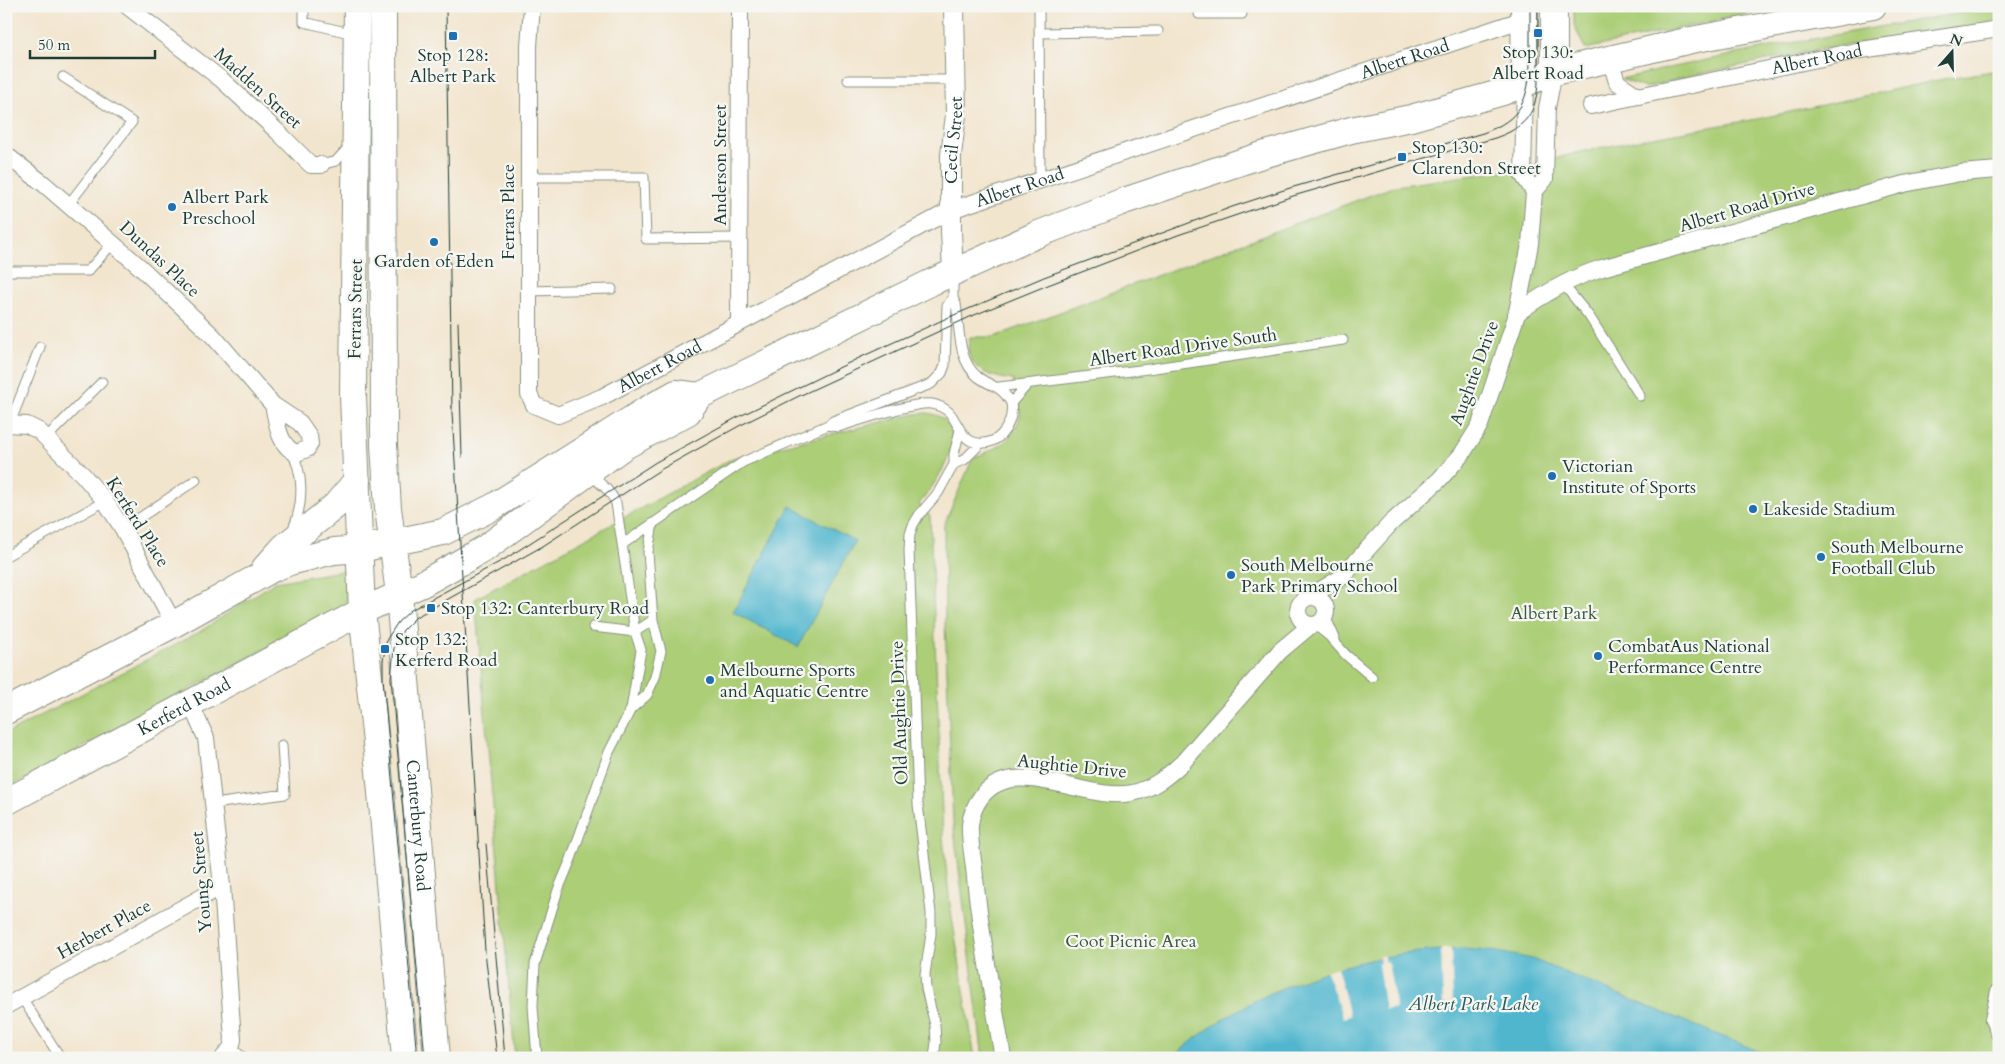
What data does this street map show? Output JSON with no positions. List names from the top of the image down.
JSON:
{
  "streets": {
    "main road": [
      "Albert Road",
      "Ferrars Street",
      "Kerferd Road",
      "Canterbury Road"
    ],
    "street": [
      "Madden Street",
      "Cecil Street",
      "Anderson Street",
      "Albert Road Drive",
      "Ferrars Place",
      "Dundas Place",
      "Aughtie Drive",
      "Kerferd Place",
      "Young Street",
      "Herbert Place"
    ],
    "lane": ["Albert Road Drive South", "Old Aughtie Drive"]
  },
  "crossings": [
    ["Albert Road", "Cecil Street"],
    ["Albert Road", "Anderson Street"],
    ["Albert Road", "Ferrars Place"],
    ["Albert Road", "Ferrars Street"],
    ["Madden Street", "Ferrars Street"],
    ["Albert Road Drive", "Aughtie Drive"],
    ["Ferrars Street", "Kerferd Road"],
    ["Ferrars Street", "Canterbury Road"],
    ["Kerferd Road", "Canterbury Road"],
    ["Kerferd Road", "Young Street"],
    ["Young Street", "Herbert Place"]
  ],
  "water": ["Albert Park Lake"],
  "parks": ["Albert Park", "Coot Picnic Area"],
  "places": {
    "transit": [
      "Stop 130: Albert Road",
      "Stop 128: Albert Park",
      "Stop 130: Clarendon Street",
      "Stop 132: Canterbury Road",
      "Stop 132: Kerferd Road"
    ],
    "other": [
      "Albert Park Preschool",
      "Garden of Eden",
      "Victorian Institute of Sports",
      "Lakeside Stadium",
      "South Melbourne Football Club",
      "South Melbourne Park Primary School",
      "CombatAus National Performance Centre",
      "Melbourne Sports and Aquatic Centre"
    ]
  },
  "scale_bar": "50 m",
  "north": "top"
}
